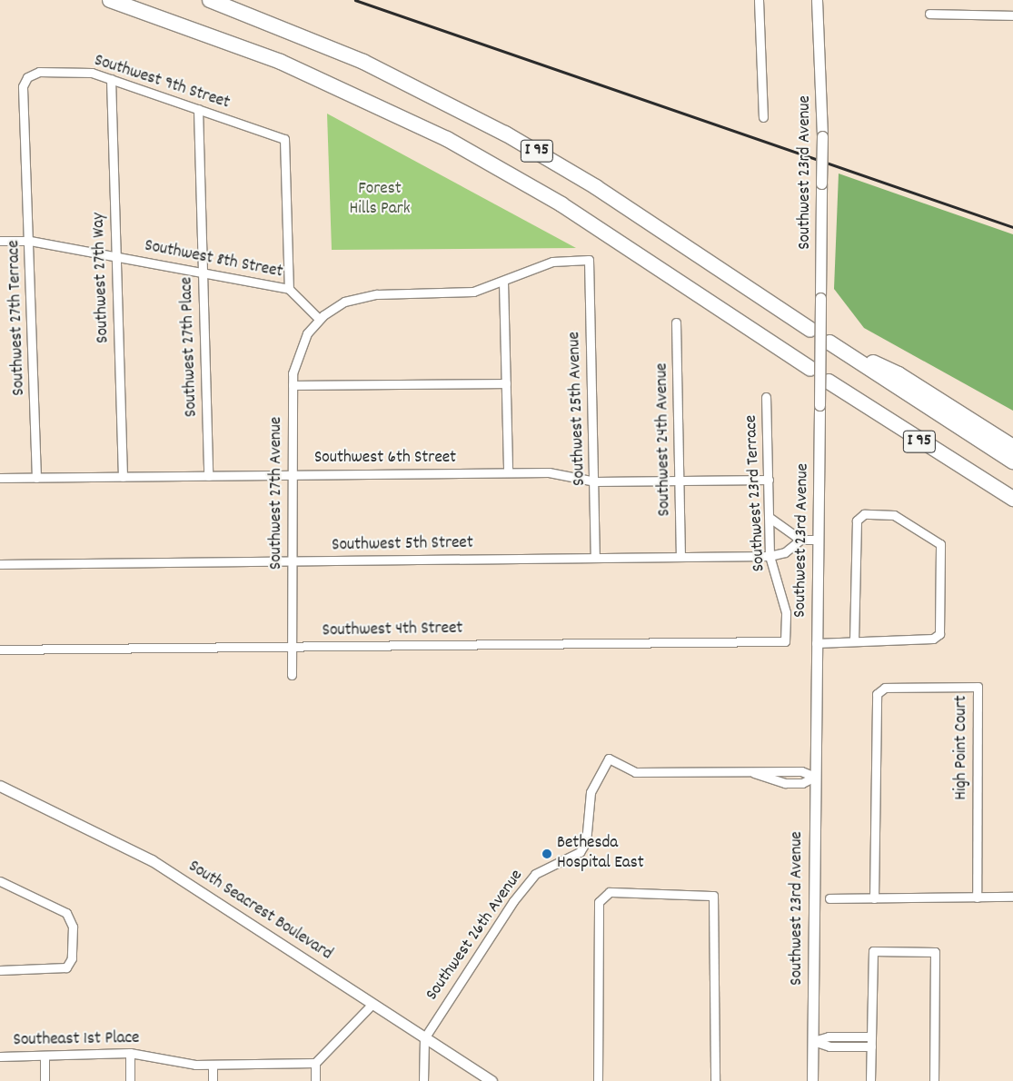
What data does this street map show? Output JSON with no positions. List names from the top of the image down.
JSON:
{
  "streets": {
    "highway": ["I 95"],
    "street": [
      "Southwest 9th Street",
      "Southwest 23rd Avenue",
      "Southwest 8th Street",
      "Southwest 27th Way",
      "Southwest 27th Terrace",
      "Southwest 27th Place",
      "Southwest 25th Avenue",
      "Southwest 24th Avenue",
      "Southwest 6th Street",
      "Southwest 27th Avenue",
      "Southwest 23rd Terrace",
      "Southwest 5th Street",
      "Southwest 4th Street",
      "High Point Court",
      "South Seacrest Boulevard",
      "Southwest 26th Avenue",
      "Southeast 1st Place"
    ]
  },
  "crossings": [
    ["Southwest 9th Street", "Southwest 8th Street"],
    ["Southwest 9th Street", "Southwest 27th Way"],
    ["Southwest 9th Street", "Southwest 27th Terrace"],
    ["Southwest 9th Street", "Southwest 27th Place"],
    ["Southwest 23rd Avenue", "Southwest 26th Avenue"],
    ["Southwest 8th Street", "Southwest 27th Way"],
    ["Southwest 8th Street", "Southwest 27th Terrace"],
    ["Southwest 8th Street", "Southwest 27th Place"],
    ["Southwest 8th Street", "Southwest 27th Avenue"],
    ["Southwest 27th Way", "Southwest 6th Street"],
    ["Southwest 27th Terrace", "Southwest 6th Street"],
    ["Southwest 27th Place", "Southwest 6th Street"],
    ["Southwest 25th Avenue", "Southwest 6th Street"],
    ["Southwest 25th Avenue", "Southwest 5th Street"],
    ["Southwest 24th Avenue", "Southwest 6th Street"],
    ["Southwest 24th Avenue", "Southwest 5th Street"],
    ["Southwest 6th Street", "Southwest 27th Avenue"],
    ["Southwest 6th Street", "Southwest 23rd Terrace"],
    ["Southwest 27th Avenue", "Southwest 5th Street"],
    ["Southwest 27th Avenue", "Southwest 4th Street"],
    ["Southwest 23rd Terrace", "Southwest 5th Street"],
    ["Southwest 23rd Terrace", "Southwest 4th Street"],
    ["South Seacrest Boulevard", "Southwest 26th Avenue"]
  ],
  "parks": ["Forest Hills Park"],
  "places": ["Bethesda Hospital East"]
}
